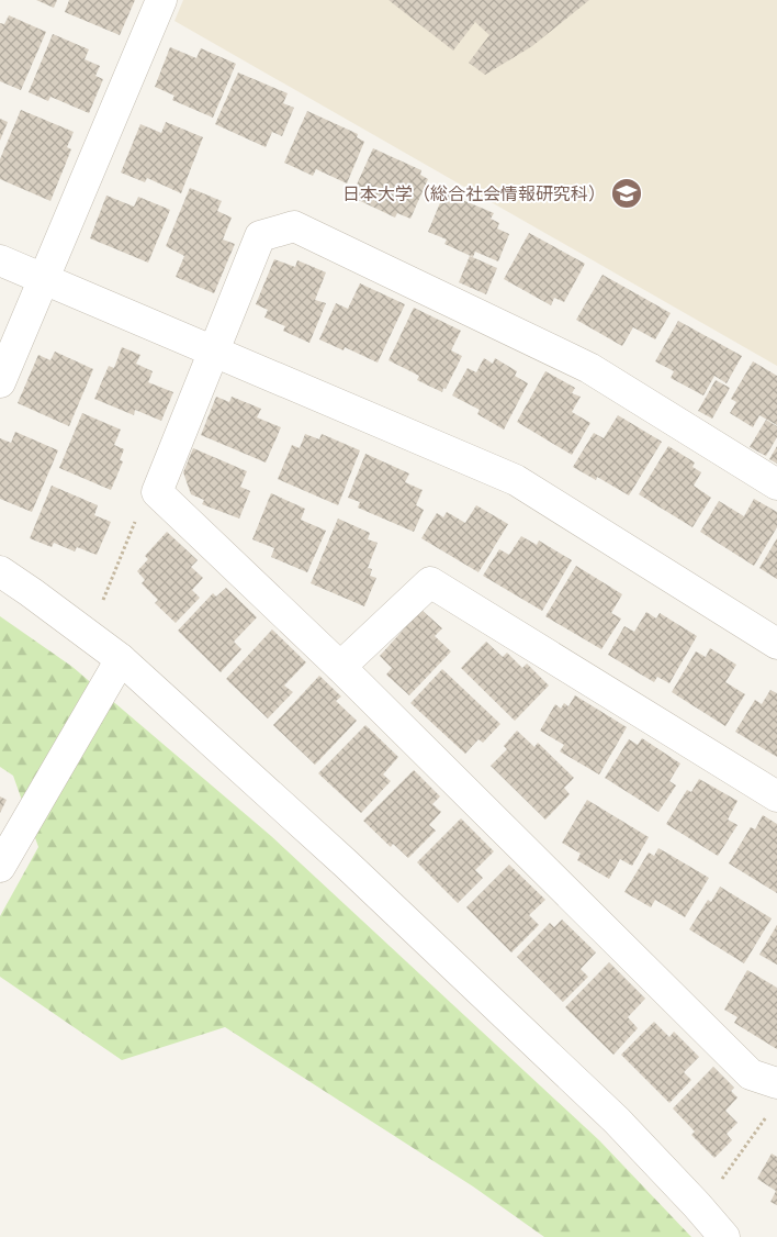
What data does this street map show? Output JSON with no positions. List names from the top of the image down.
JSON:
{
  "places": {
    "school or university": ["日本大学（総合社会情報研究科）"]
  }
}
